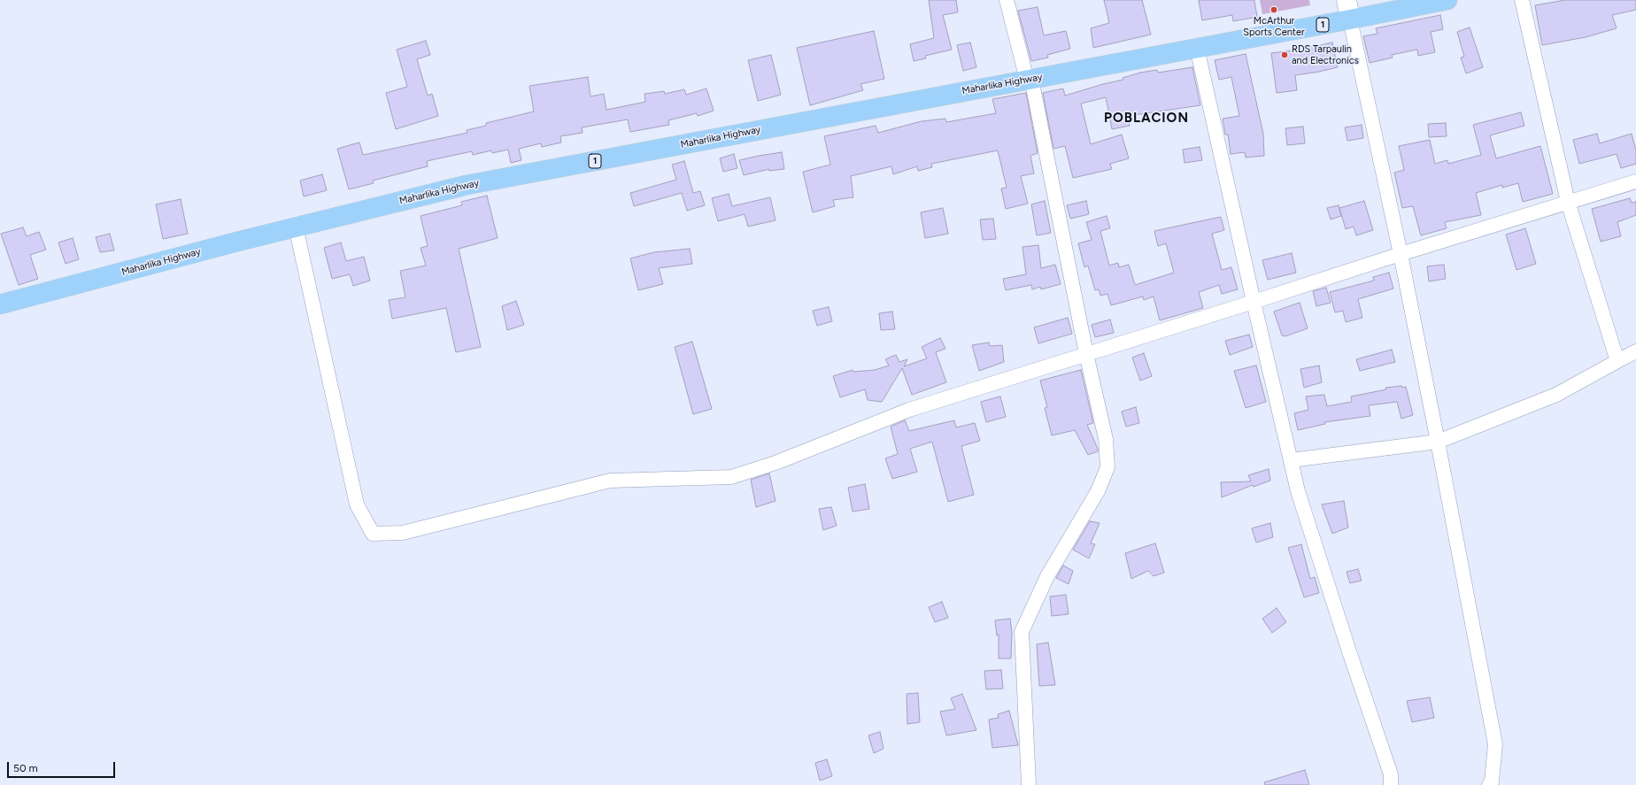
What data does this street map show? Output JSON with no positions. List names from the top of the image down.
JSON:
{
  "streets": {
    "highway": ["1", "Maharlika Highway"]
  },
  "districts": ["POBLACION"],
  "places": ["McArthur Sports Center", "RDS Tarpaulin and Electronics"],
  "scale_bar": "50 m"
}
